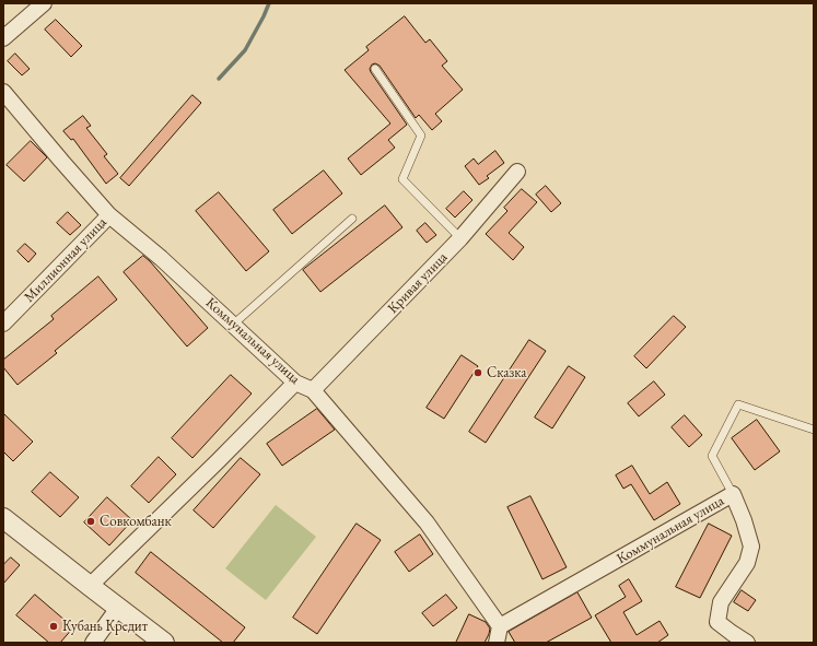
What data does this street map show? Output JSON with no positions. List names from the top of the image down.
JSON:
{
  "streets": {
    "street": ["Миллионная улица", "Кривая улица", "Коммунальная улица"]
  },
  "crossings": [
    ["Миллионная улица", "Коммунальная улица"],
    ["Кривая улица", "Коммунальная улица"]
  ],
  "places": ["Сказка", "Совкомбанк", "Кубань Кредит"]
}
